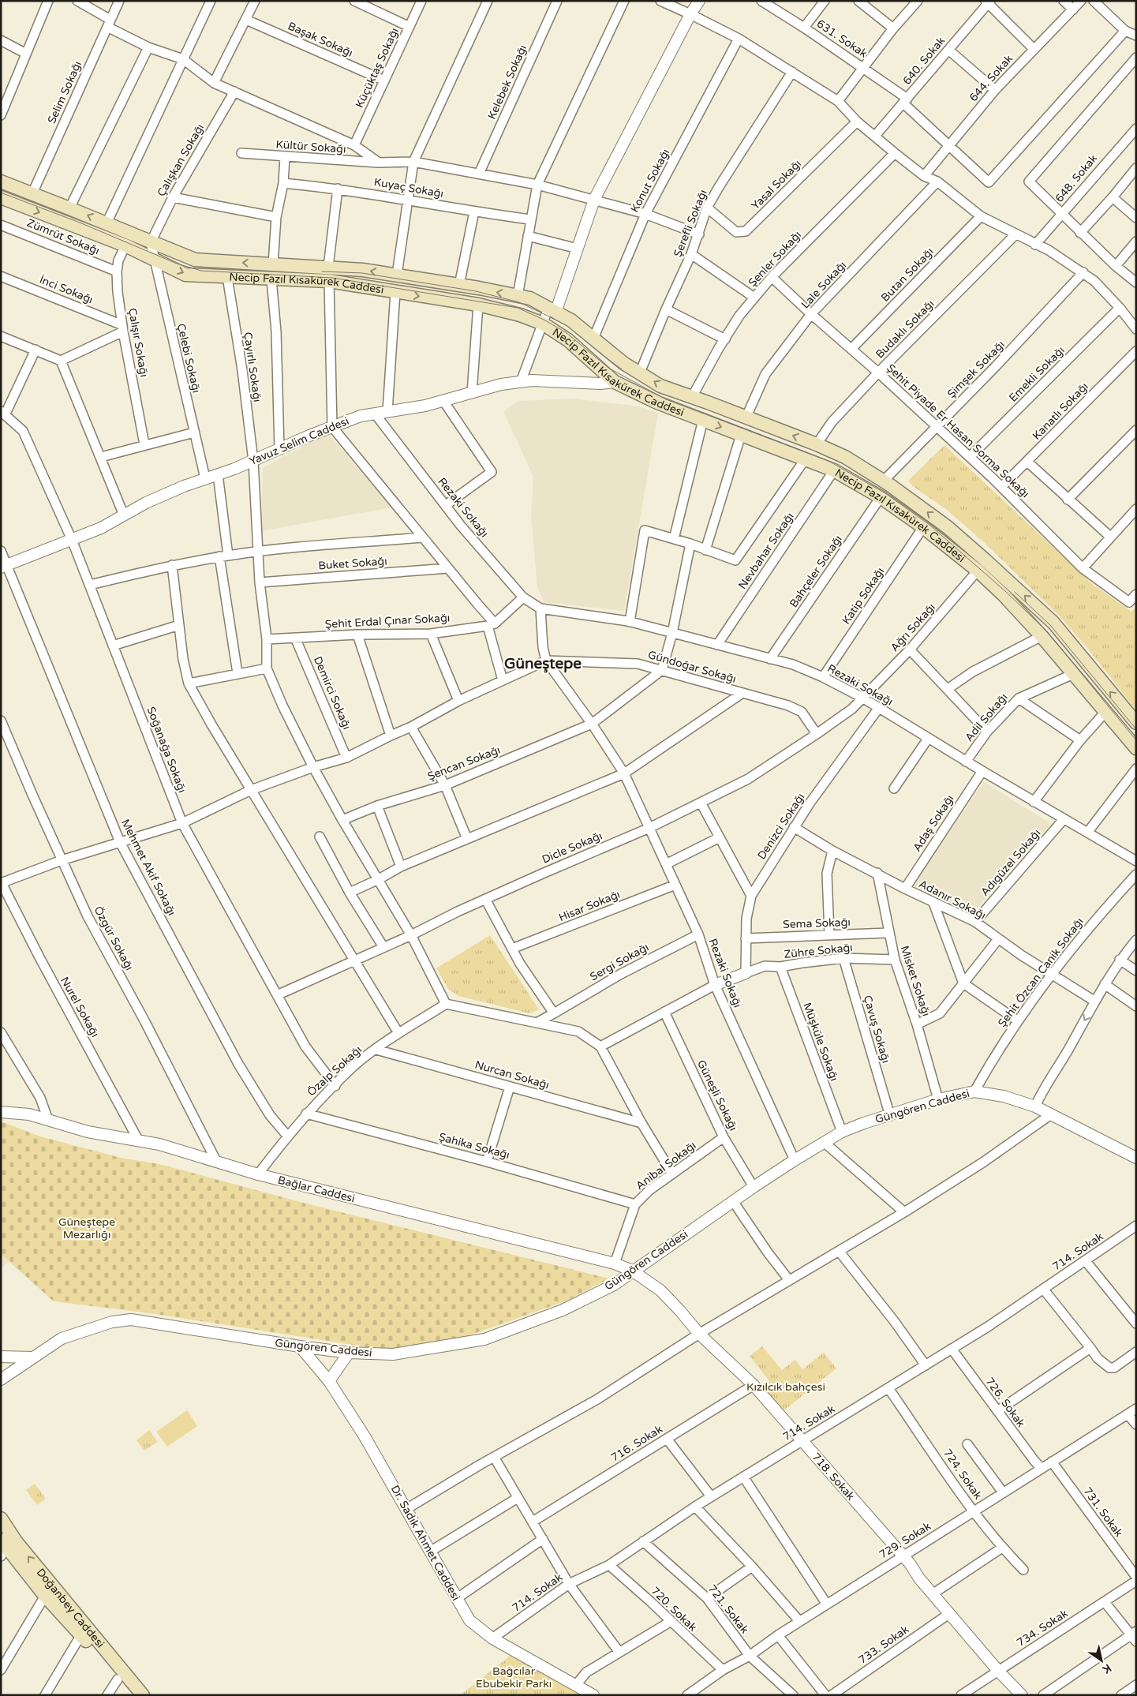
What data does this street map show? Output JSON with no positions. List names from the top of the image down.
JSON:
{
  "streets": {
    "main road": ["Necip Fazıl Kısakürek Caddesi", "Doğanbey Caddesi"],
    "street": [
      "631. Sokak",
      "Başak Sokağı",
      "640. Sokak",
      "Küçüktaş Sokağı",
      "644. Sokak",
      "Kelebek Sokağı",
      "Selim Sokağı",
      "Kültür Sokağı",
      "Çalışkan Sokağı",
      "648. Sokak",
      "Konut Sokağı",
      "Yasal Sokağı",
      "Kuyaç Sokağı",
      "Şerefli Sokağı",
      "Zümrüt Sokağı",
      "Şenler Sokağı",
      "Butan Sokağı",
      "Lale Sokağı",
      "İnci Sokağı",
      "Budaklı Sokağı",
      "Çalışır Sokağı",
      "Çelebi Sokağı",
      "Çayırlı Sokağı",
      "Şimşek Sokağı",
      "Emekli Sokağı",
      "Kanatlı Sokağı",
      "Şehit Piyade Er Hasan Sorma Sokağı",
      "Yavuz Selim Caddesi",
      "Rezaki Sokağı",
      "Nevbahar Sokağı",
      "Buket Sokağı",
      "Bahçeler Sokağı",
      "Katip Sokağı",
      "Şehit Erdal Çınar Sokağı",
      "Ağrı Sokağı",
      "Gündoğar Sokağı",
      "Demirci Sokağı",
      "Adil Sokağı",
      "Soğanağa Sokağı",
      "Şencan Sokağı",
      "Adaş Sokağı",
      "Denizci Sokağı",
      "Dicle Sokağı",
      "Adıgüzel Sokağı",
      "Mehmet Akif Sokağı",
      "Adanır Sokağı",
      "Hisar Sokağı",
      "Sema Sokağı",
      "Özgür Sokağı",
      "Zühre Sokağı",
      "Sergi Sokağı",
      "Şehit Özcan Canik Sokağı",
      "Misket Sokağı",
      "Nurel Sokağı",
      "Çavuş Sokağı",
      "Müşküle Sokağı",
      "Özalp Sokağı",
      "Nurcan Sokağı",
      "Güneşli Sokağı",
      "Güngören Caddesi",
      "Şahika Sokağı",
      "Anibal Sokağı",
      "Bağlar Caddesi",
      "714. Sokak",
      "726. Sokak",
      "716. Sokak",
      "724. Sokak",
      "718. Sokak",
      "731. Sokak",
      "729. Sokak",
      "Dr. Sadık Ahmet Caddesi",
      "720. Sokak",
      "721. Sokak",
      "734. Sokak",
      "733. Sokak"
    ]
  },
  "crossings": [
    ["631. Sokak", "640. Sokak"],
    ["631. Sokak", "644. Sokak"],
    ["Başak Sokağı", "Küçüktaş Sokağı"],
    ["Kelebek Sokağı", "Kültür Sokağı"],
    ["Selim Sokağı", "Necip Fazıl Kısakürek Caddesi"],
    ["Kültür Sokağı", "Konut Sokağı"],
    ["Kültür Sokağı", "Şerefli Sokağı"],
    ["Çalışkan Sokağı", "Necip Fazıl Kısakürek Caddesi"],
    ["Çalışkan Sokağı", "Çelebi Sokağı"],
    ["Konut Sokağı", "Necip Fazıl Kısakürek Caddesi"],
    ["Yasal Sokağı", "Şerefli Sokağı"],
    ["Şerefli Sokağı", "Necip Fazıl Kısakürek Caddesi"],
    ["Zümrüt Sokağı", "Çalışır Sokağı"],
    ["Şenler Sokağı", "Necip Fazıl Kısakürek Caddesi"],
    ["Şenler Sokağı", "Şehit Piyade Er Hasan Sorma Sokağı"],
    ["Butan Sokağı", "Şehit Piyade Er Hasan Sorma Sokağı"],
    ["Necip Fazıl Kısakürek Caddesi", "Lale Sokağı"],
    ["Necip Fazıl Kısakürek Caddesi", "Budaklı Sokağı"],
    ["Necip Fazıl Kısakürek Caddesi", "Çalışır Sokağı"],
    ["Necip Fazıl Kısakürek Caddesi", "Çelebi Sokağı"],
    ["Necip Fazıl Kısakürek Caddesi", "Çayırlı Sokağı"],
    ["Necip Fazıl Kısakürek Caddesi", "Şimşek Sokağı"],
    ["Necip Fazıl Kısakürek Caddesi", "Yavuz Selim Caddesi"],
    ["Necip Fazıl Kısakürek Caddesi", "Nevbahar Sokağı"],
    ["Necip Fazıl Kısakürek Caddesi", "Bahçeler Sokağı"],
    ["Necip Fazıl Kısakürek Caddesi", "Katip Sokağı"],
    ["Necip Fazıl Kısakürek Caddesi", "Ağrı Sokağı"],
    ["Necip Fazıl Kısakürek Caddesi", "Adil Sokağı"],
    ["Lale Sokağı", "Şehit Piyade Er Hasan Sorma Sokağı"],
    ["İnci Sokağı", "Çalışır Sokağı"],
    ["Budaklı Sokağı", "Şehit Piyade Er Hasan Sorma Sokağı"],
    ["Çelebi Sokağı", "Yavuz Selim Caddesi"],
    ["Çayırlı Sokağı", "Yavuz Selim Caddesi"],
    ["Çayırlı Sokağı", "Buket Sokağı"],
    ["Çayırlı Sokağı", "Şehit Erdal Çınar Sokağı"],
    ["Şimşek Sokağı", "Şehit Piyade Er Hasan Sorma Sokağı"],
    ["Emekli Sokağı", "Şehit Piyade Er Hasan Sorma Sokağı"],
    ["Kanatlı Sokağı", "Şehit Piyade Er Hasan Sorma Sokağı"],
    ["Yavuz Selim Caddesi", "Rezaki Sokağı"],
    ["Yavuz Selim Caddesi", "Soğanağa Sokağı"],
    ["Yavuz Selim Caddesi", "Mehmet Akif Sokağı"],
    ["Rezaki Sokağı", "Nevbahar Sokağı"],
    ["Rezaki Sokağı", "Bahçeler Sokağı"],
    ["Rezaki Sokağı", "Katip Sokağı"],
    ["Rezaki Sokağı", "Ağrı Sokağı"],
    ["Rezaki Sokağı", "Gündoğar Sokağı"],
    ["Rezaki Sokağı", "Adil Sokağı"],
    ["Rezaki Sokağı", "Şencan Sokağı"],
    ["Rezaki Sokağı", "Adaş Sokağı"],
    ["Rezaki Sokağı", "Denizci Sokağı"],
    ["Rezaki Sokağı", "Dicle Sokağı"],
    ["Rezaki Sokağı", "Adıgüzel Sokağı"],
    ["Rezaki Sokağı", "Hisar Sokağı"],
    ["Rezaki Sokağı", "Sergi Sokağı"],
    ["Rezaki Sokağı", "Güngören Caddesi"],
    ["Şehit Erdal Çınar Sokağı", "Demirci Sokağı"],
    ["Ağrı Sokağı", "Dicle Sokağı"],
    ["Gündoğar Sokağı", "Şencan Sokağı"],
    ["Gündoğar Sokağı", "Dicle Sokağı"],
    ["Soğanağa Sokağı", "Dicle Sokağı"],
    ["Soğanağa Sokağı", "Özalp Sokağı"],
    ["Adaş Sokağı", "Adanır Sokağı"],
    ["Denizci Sokağı", "Adanır Sokağı"],
    ["Denizci Sokağı", "Sema Sokağı"],
    ["Denizci Sokağı", "Zühre Sokağı"],
    ["Adıgüzel Sokağı", "Adanır Sokağı"],
    ["Mehmet Akif Sokağı", "Özalp Sokağı"],
    ["Adanır Sokağı", "Şehit Özcan Canik Sokağı"],
    ["Adanır Sokağı", "Misket Sokağı"],
    ["Sema Sokağı", "Misket Sokağı"],
    ["Özgür Sokağı", "Bağlar Caddesi"],
    ["Zühre Sokağı", "Misket Sokağı"],
    ["Zühre Sokağı", "Çavuş Sokağı"],
    ["Zühre Sokağı", "Müşküle Sokağı"],
    ["Şehit Özcan Canik Sokağı", "Güngören Caddesi"],
    ["Misket Sokağı", "Güngören Caddesi"],
    ["Nurel Sokağı", "Bağlar Caddesi"],
    ["Çavuş Sokağı", "Güngören Caddesi"],
    ["Müşküle Sokağı", "Güngören Caddesi"],
    ["Özalp Sokağı", "Nurcan Sokağı"],
    ["Özalp Sokağı", "Şahika Sokağı"],
    ["Özalp Sokağı", "Bağlar Caddesi"],
    ["Güneşli Sokağı", "Güngören Caddesi"],
    ["Güneşli Sokağı", "Anibal Sokağı"],
    ["Güngören Caddesi", "Bağlar Caddesi"],
    ["Güngören Caddesi", "718. Sokak"],
    ["Güngören Caddesi", "Dr. Sadık Ahmet Caddesi"],
    ["Şahika Sokağı", "Anibal Sokağı"],
    ["Anibal Sokağı", "Bağlar Caddesi"],
    ["Bağlar Caddesi", "718. Sokak"],
    ["714. Sokak", "726. Sokak"],
    ["714. Sokak", "724. Sokak"],
    ["714. Sokak", "718. Sokak"],
    ["714. Sokak", "Dr. Sadık Ahmet Caddesi"],
    ["714. Sokak", "720. Sokak"],
    ["714. Sokak", "721. Sokak"],
    ["726. Sokak", "729. Sokak"],
    ["716. Sokak", "718. Sokak"],
    ["724. Sokak", "729. Sokak"],
    ["718. Sokak", "729. Sokak"],
    ["718. Sokak", "734. Sokak"],
    ["718. Sokak", "733. Sokak"],
    ["731. Sokak", "729. Sokak"],
    ["729. Sokak", "720. Sokak"],
    ["729. Sokak", "721. Sokak"]
  ],
  "districts": ["Güneştepe"],
  "parks": ["Güneştepe Mezarlığı", "Kızılcık bahçesi", "Bağcılar Ebubekir Parkı"],
  "north": "bottom right"
}
